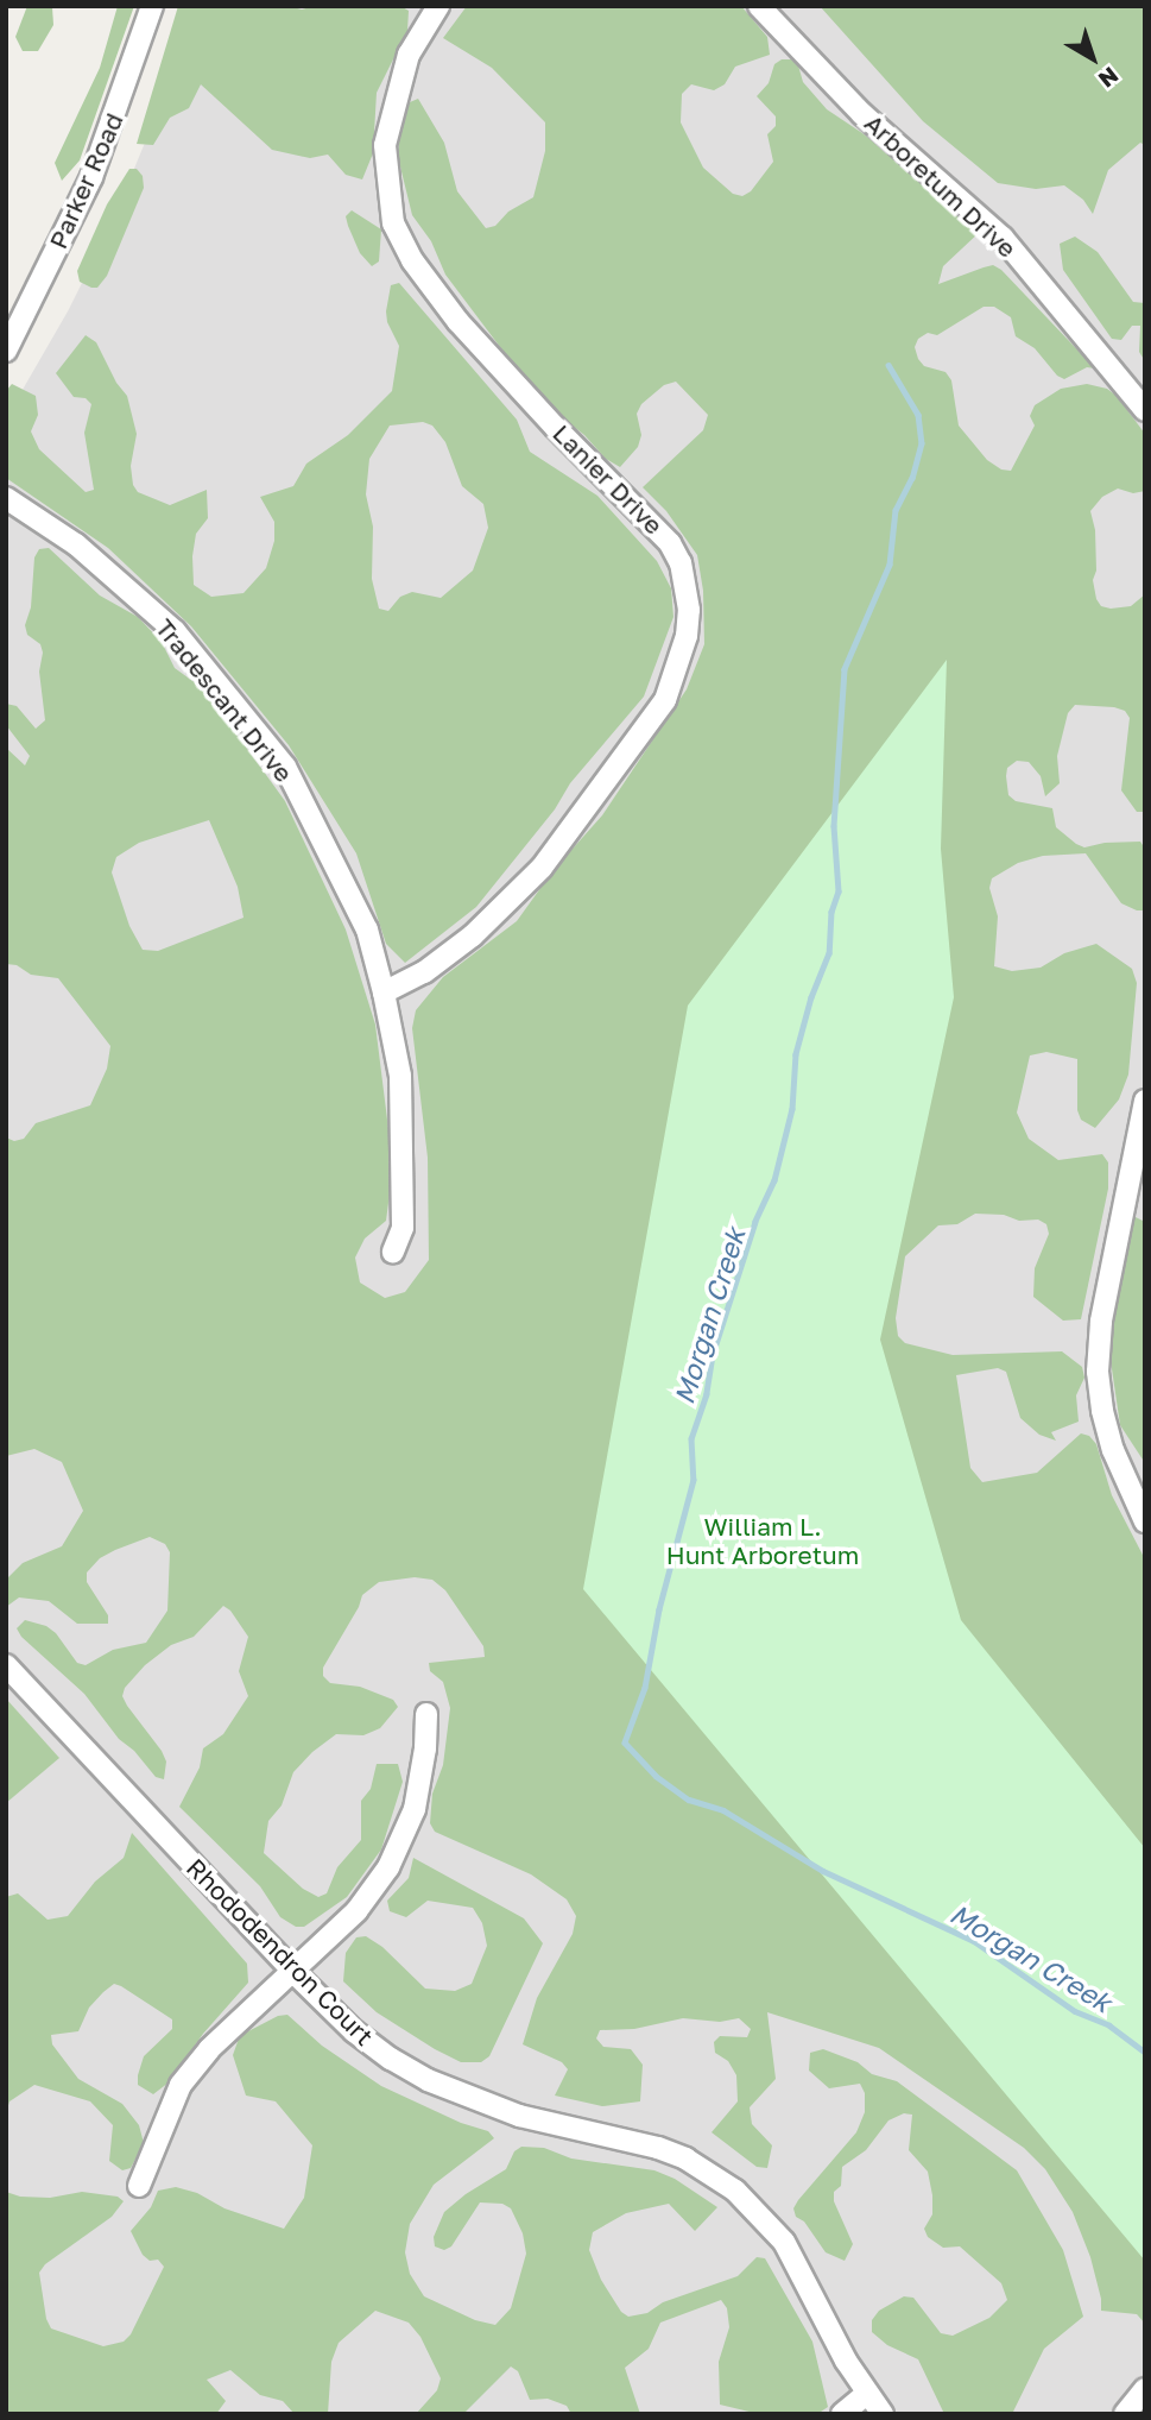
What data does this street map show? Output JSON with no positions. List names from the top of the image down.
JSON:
{
  "streets": {
    "street": [
      "Parker Road",
      "Arboretum Drive",
      "Lanier Drive",
      "Tradescant Drive",
      "Rhododendron Court"
    ]
  },
  "crossings": [
    ["Lanier Drive", "Tradescant Drive"]
  ],
  "water": ["Morgan Creek"],
  "parks": ["William L. Hunt Arboretum"],
  "north": "bottom right"
}
